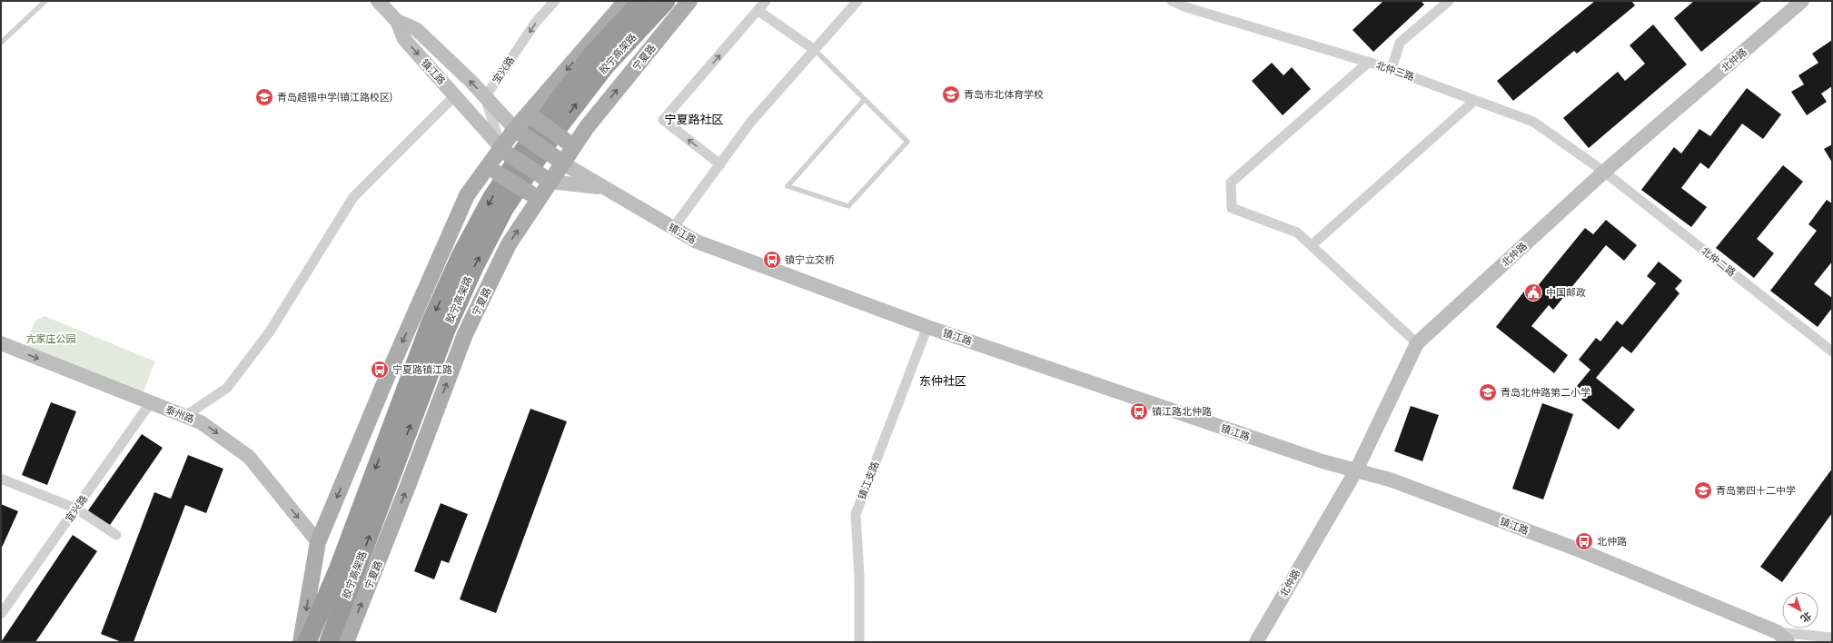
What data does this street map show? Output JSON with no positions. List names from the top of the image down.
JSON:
{
  "streets": {
    "highway": ["胶宁高架路"],
    "main road": ["宁夏路", "镇江路"],
    "street": [
      "北仲路",
      "宝兴路",
      "北仲三路",
      "北仲二路",
      "泰州路",
      "镇江支路",
      "宜兴路"
    ]
  },
  "crossings": [
    ["宁夏路", "镇江路"],
    ["北仲路", "北仲三路"],
    ["北仲路", "镇江路"],
    ["北仲路", "北仲二路"],
    ["宝兴路", "镇江路"],
    ["北仲三路", "北仲二路"],
    ["镇江路", "镇江支路"],
    ["泰州路", "宜兴路"]
  ],
  "one_way": ["宝兴路", "泰州路"],
  "districts": ["宁夏路社区", "东仲社区"],
  "parks": ["亢家庄公园"],
  "places": {
    "school or university": [
      "青岛市北体育学校",
      "青岛超银中学(镇江路校区)",
      "青岛北仲路第二小学",
      "青岛第四十二中学"
    ],
    "bus stop": [
      "镇宁立交桥",
      "宁夏路镇江路",
      "镇江路北仲路",
      "北仲路"
    ],
    "public building": ["中国邮政"]
  },
  "north": "bottom right"
}
